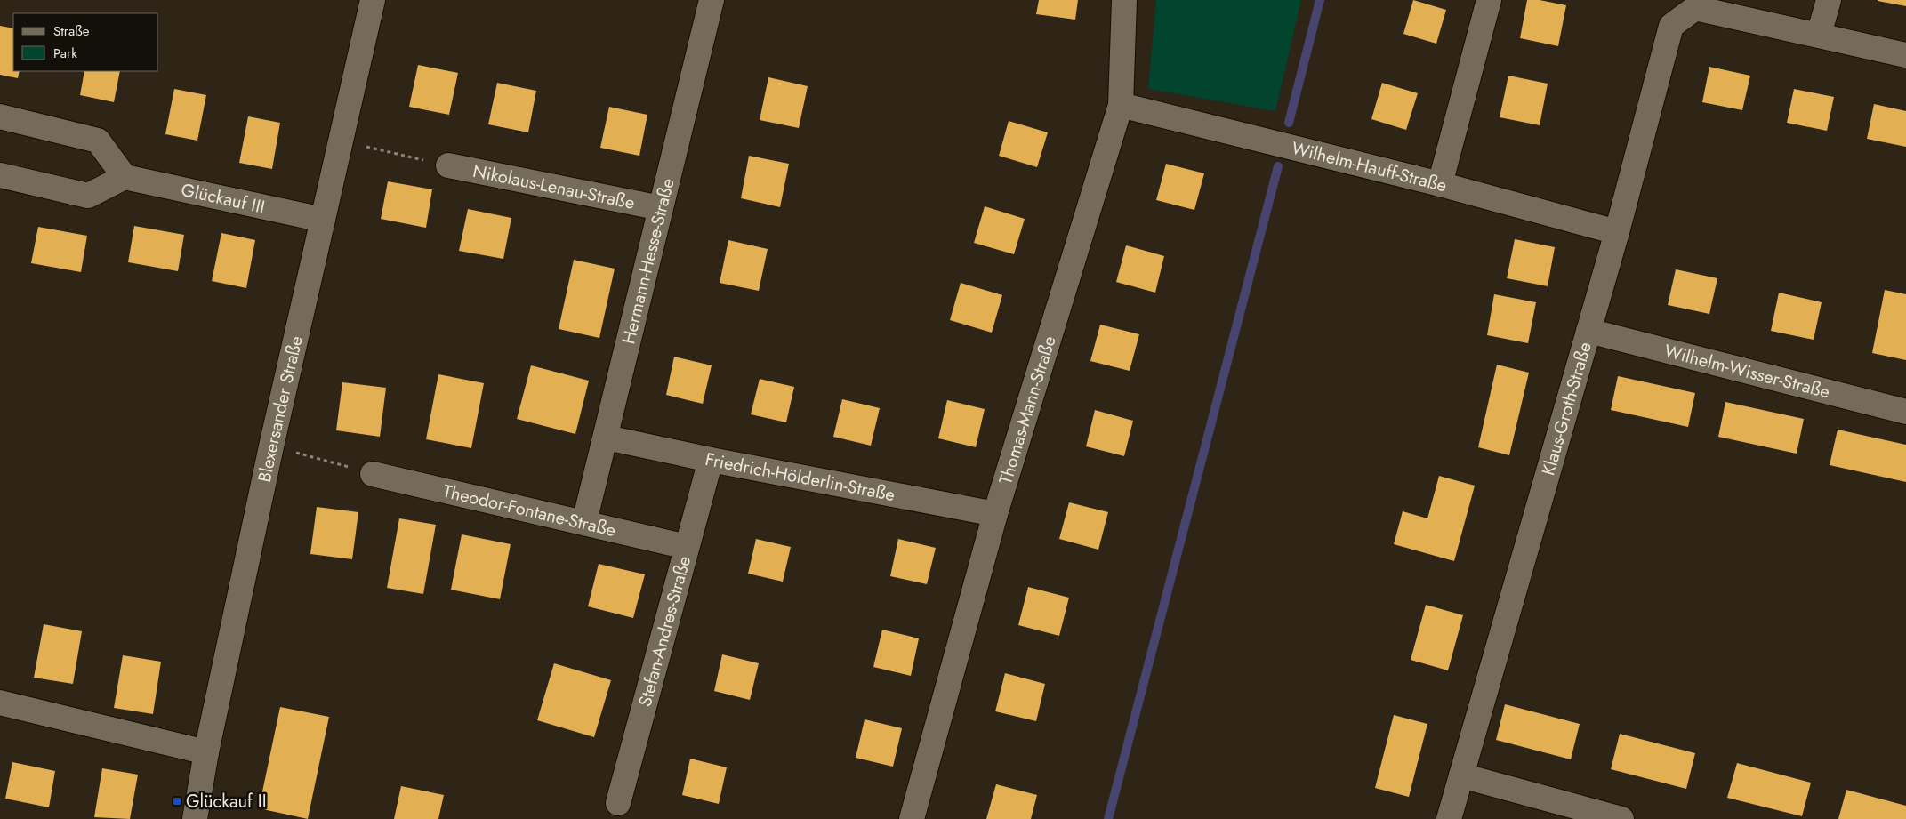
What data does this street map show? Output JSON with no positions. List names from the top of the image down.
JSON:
{
  "streets": {
    "street": [
      "Wilhelm-Hauff-Straße",
      "Nikolaus-Lenau-Straße",
      "Glückauf III",
      "Hermann-Hesse-Straße",
      "Wilhelm-Wisser-Straße",
      "Blexersander Straße",
      "Klaus-Groth-Straße",
      "Thomas-Mann-Straße",
      "Friedrich-Hölderlin-Straße",
      "Theodor-Fontane-Straße",
      "Stefan-Andres-Straße"
    ]
  },
  "crossings": [
    ["Wilhelm-Hauff-Straße", "Klaus-Groth-Straße"],
    ["Wilhelm-Hauff-Straße", "Thomas-Mann-Straße"],
    ["Nikolaus-Lenau-Straße", "Hermann-Hesse-Straße"],
    ["Glückauf III", "Blexersander Straße"],
    ["Hermann-Hesse-Straße", "Friedrich-Hölderlin-Straße"],
    ["Hermann-Hesse-Straße", "Theodor-Fontane-Straße"],
    ["Wilhelm-Wisser-Straße", "Klaus-Groth-Straße"],
    ["Thomas-Mann-Straße", "Friedrich-Hölderlin-Straße"],
    ["Friedrich-Hölderlin-Straße", "Stefan-Andres-Straße"],
    ["Theodor-Fontane-Straße", "Stefan-Andres-Straße"]
  ],
  "places": {
    "transit": ["Glückauf II"]
  },
  "legend": ["Straße", "Park"]
}
